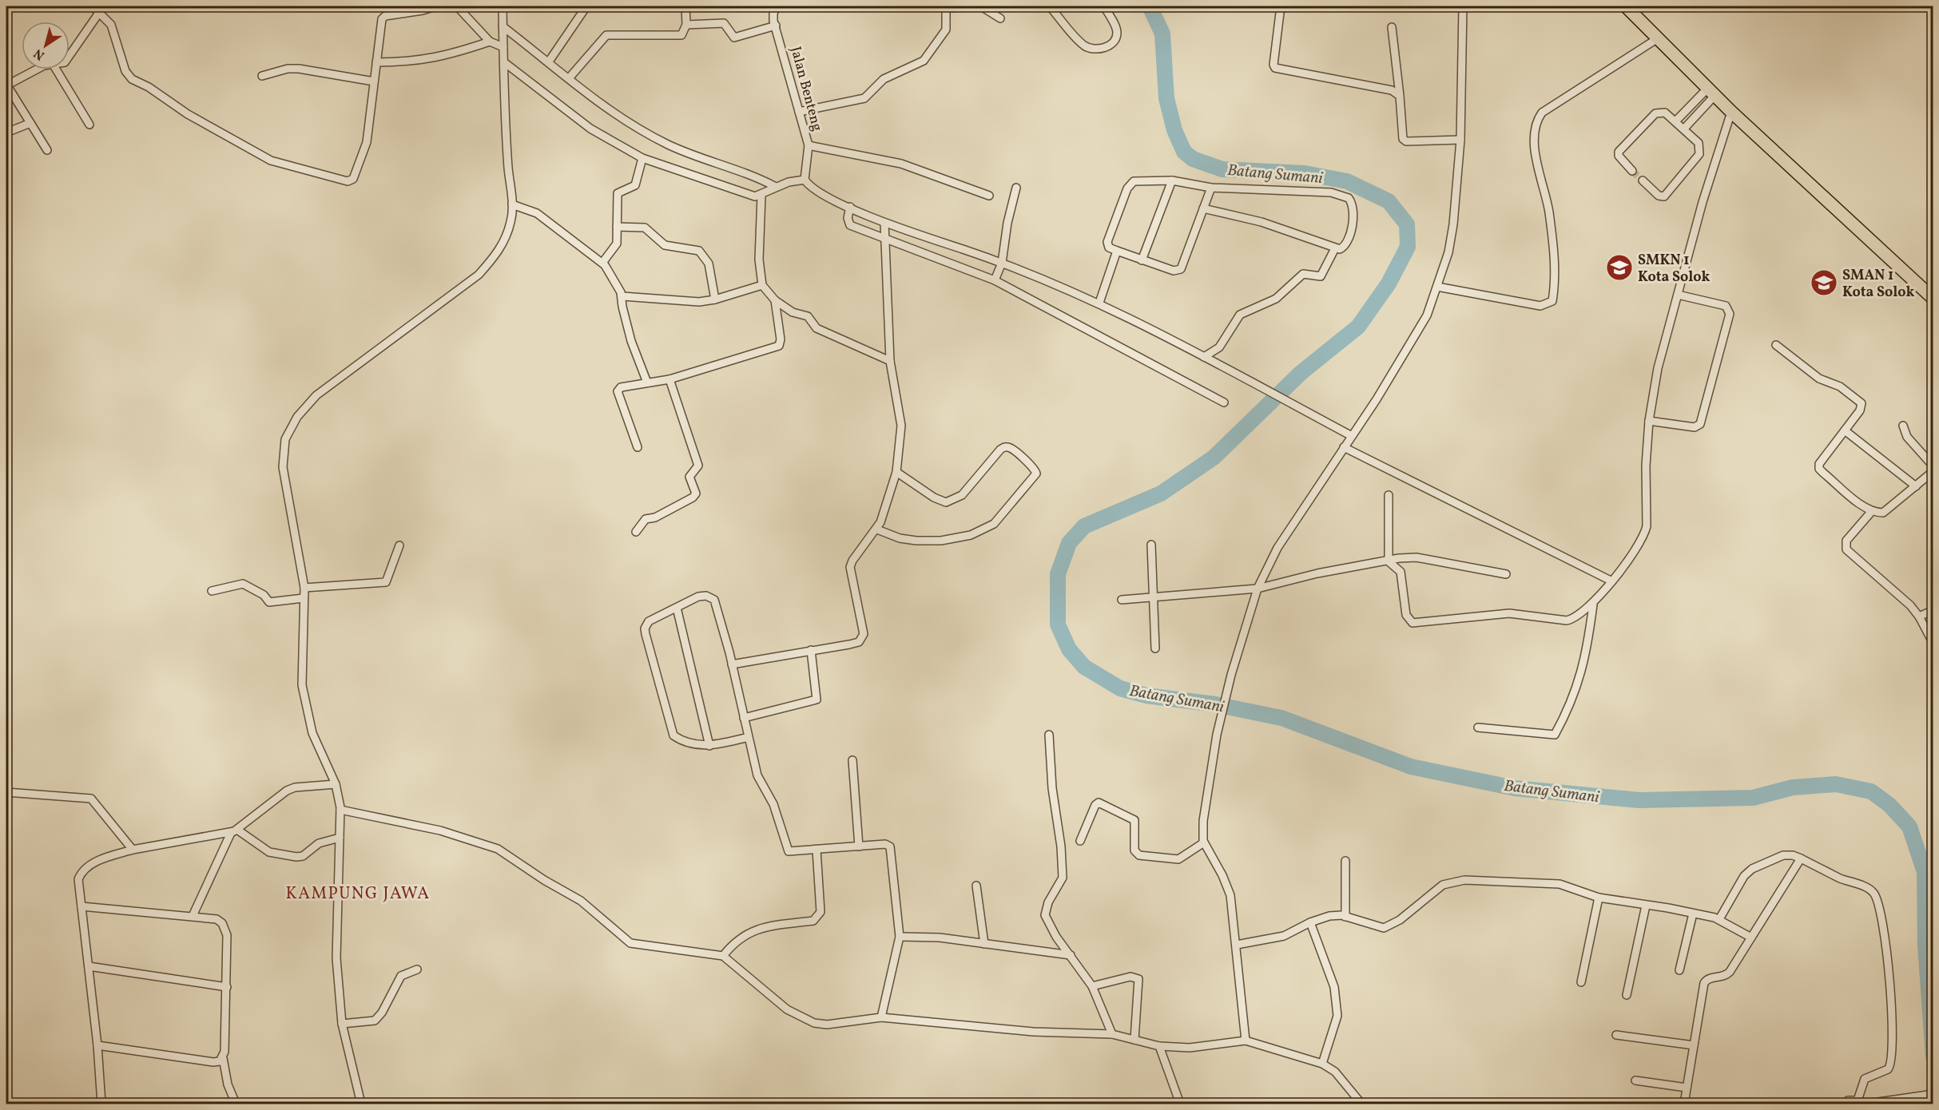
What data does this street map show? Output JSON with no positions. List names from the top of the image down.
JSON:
{
  "streets": {
    "street": ["Jalan Benteng"]
  },
  "districts": ["KAMPUNG JAWA"],
  "water": ["Batang Sumani"],
  "places": {
    "school or university": ["SMKN 1 Kota Solok", "SMAN 1 Kota Solok"]
  },
  "north": "bottom left"
}
